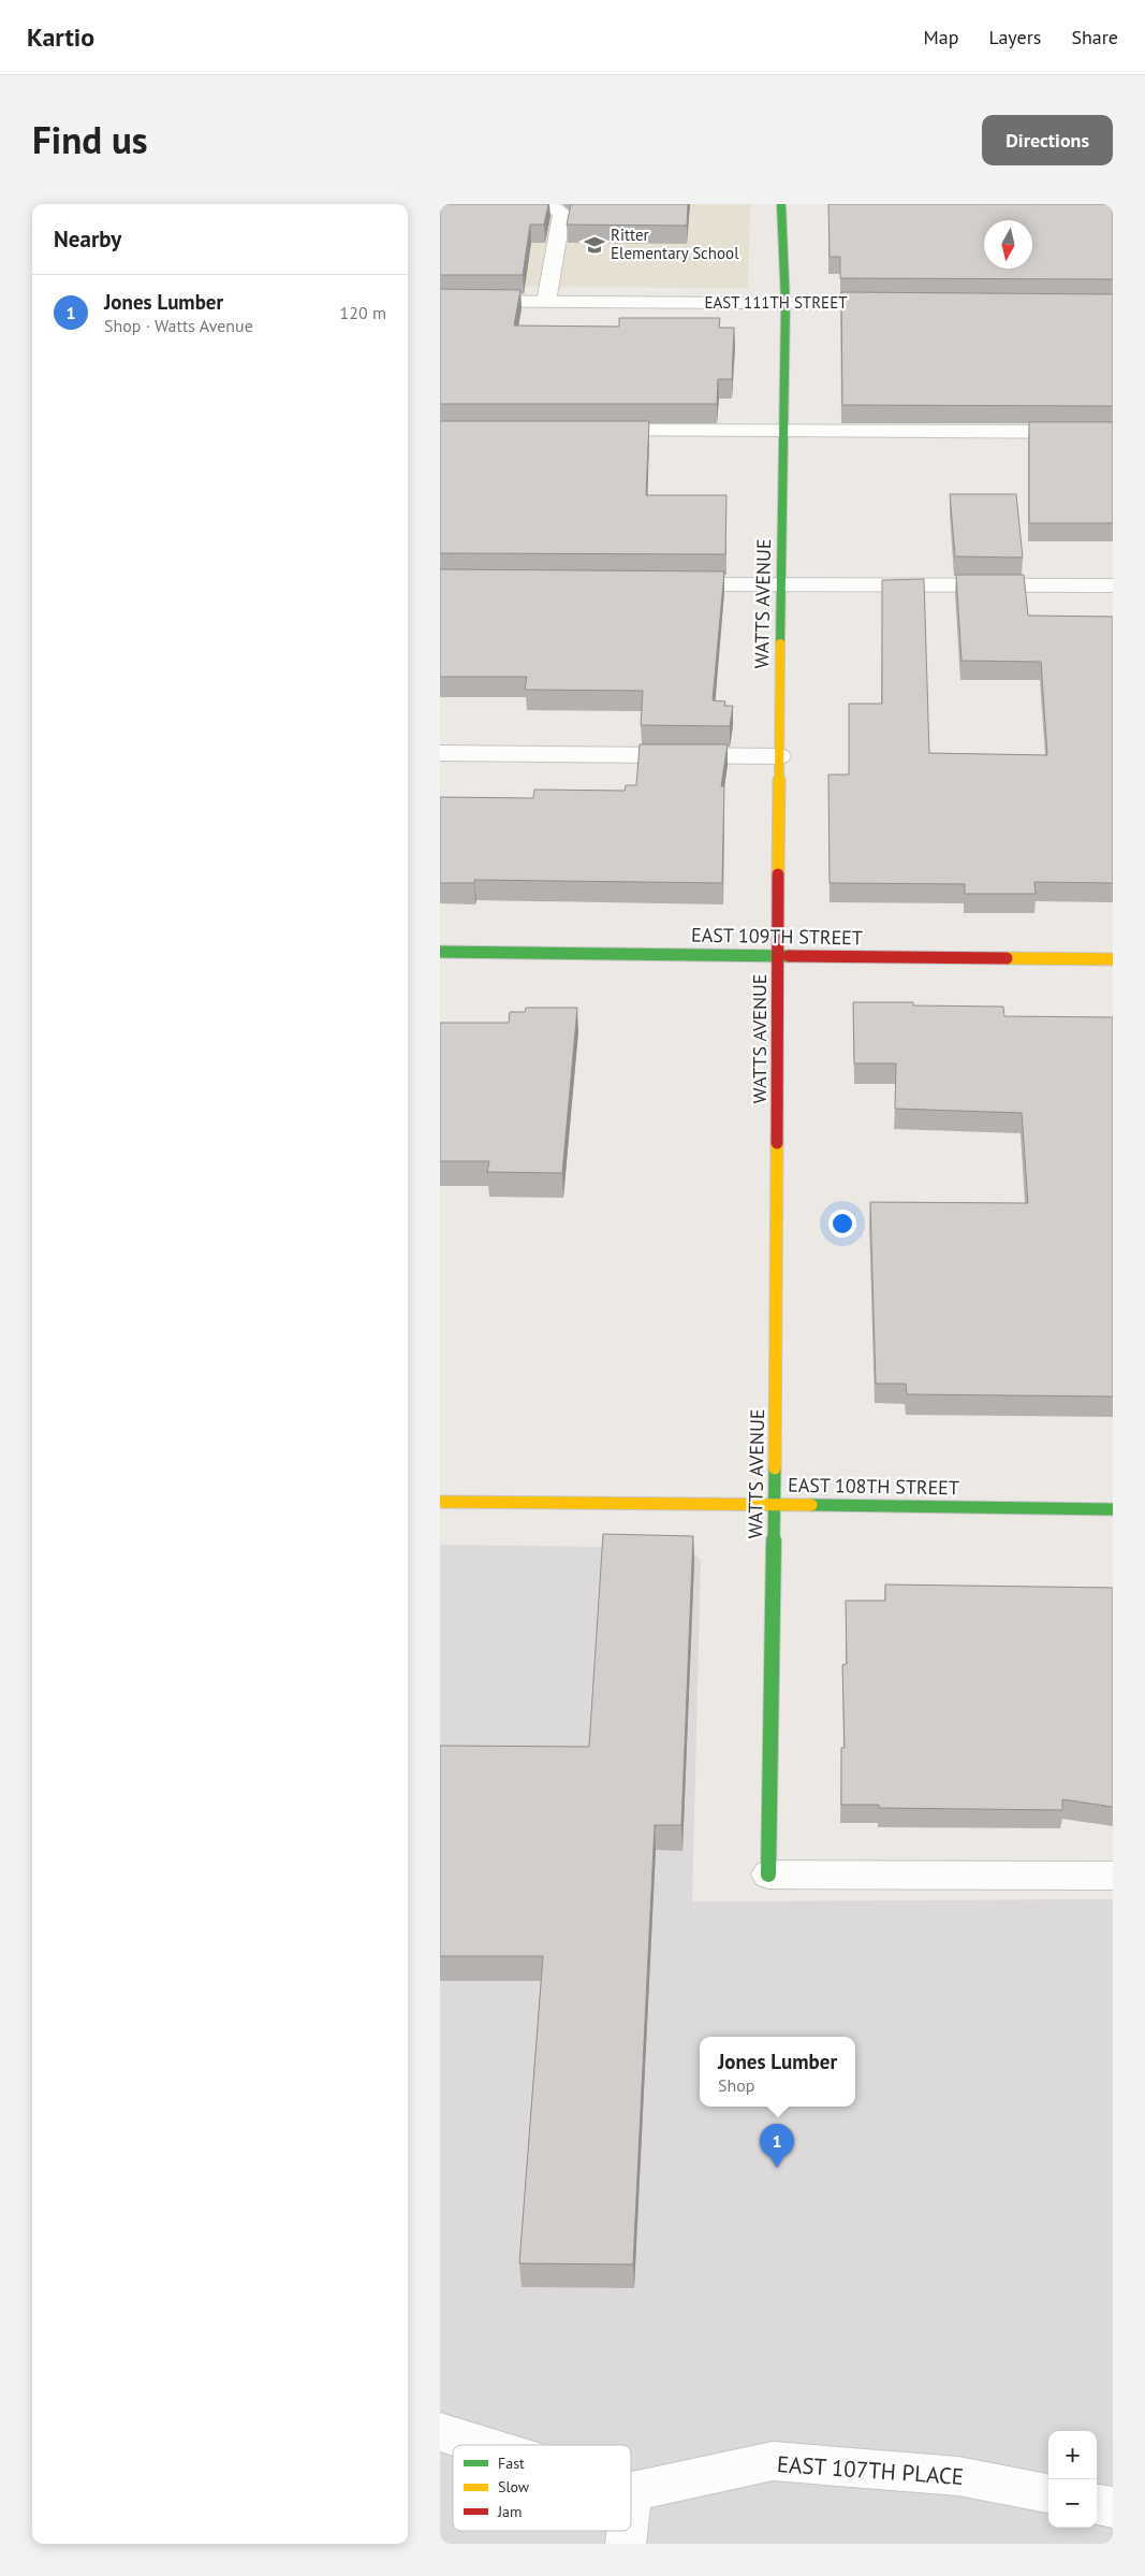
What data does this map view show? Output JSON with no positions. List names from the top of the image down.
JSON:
{
  "streets": {
    "street": [
      "EAST 111TH STREET",
      "WATTS AVENUE",
      "EAST 109TH STREET",
      "EAST 108TH STREET",
      "EAST 107TH PLACE"
    ]
  },
  "crossings": [
    ["EAST 111TH STREET", "WATTS AVENUE"],
    ["WATTS AVENUE", "EAST 109TH STREET"],
    ["WATTS AVENUE", "EAST 108TH STREET"]
  ],
  "places": {
    "school or university": ["Ritter Elementary School"]
  },
  "legend": ["Fast", "Slow", "Jam"],
  "north": "bottom",
  "page": {
    "header": "Kartio",
    "nav": ["Map", "Layers", "Share"],
    "title": "Find us",
    "buttons": "Directions",
    "heading": "Nearby",
    "list": [
      {
        "mark": "1",
        "name": "Jones Lumber",
        "note": "Shop · Watts Avenue",
        "value": "120 m"
      }
    ],
    "popup": ["Jones Lumber", "Shop"],
    "pins": "1",
    "map_buttons": ["+", "−"]
  }
}
